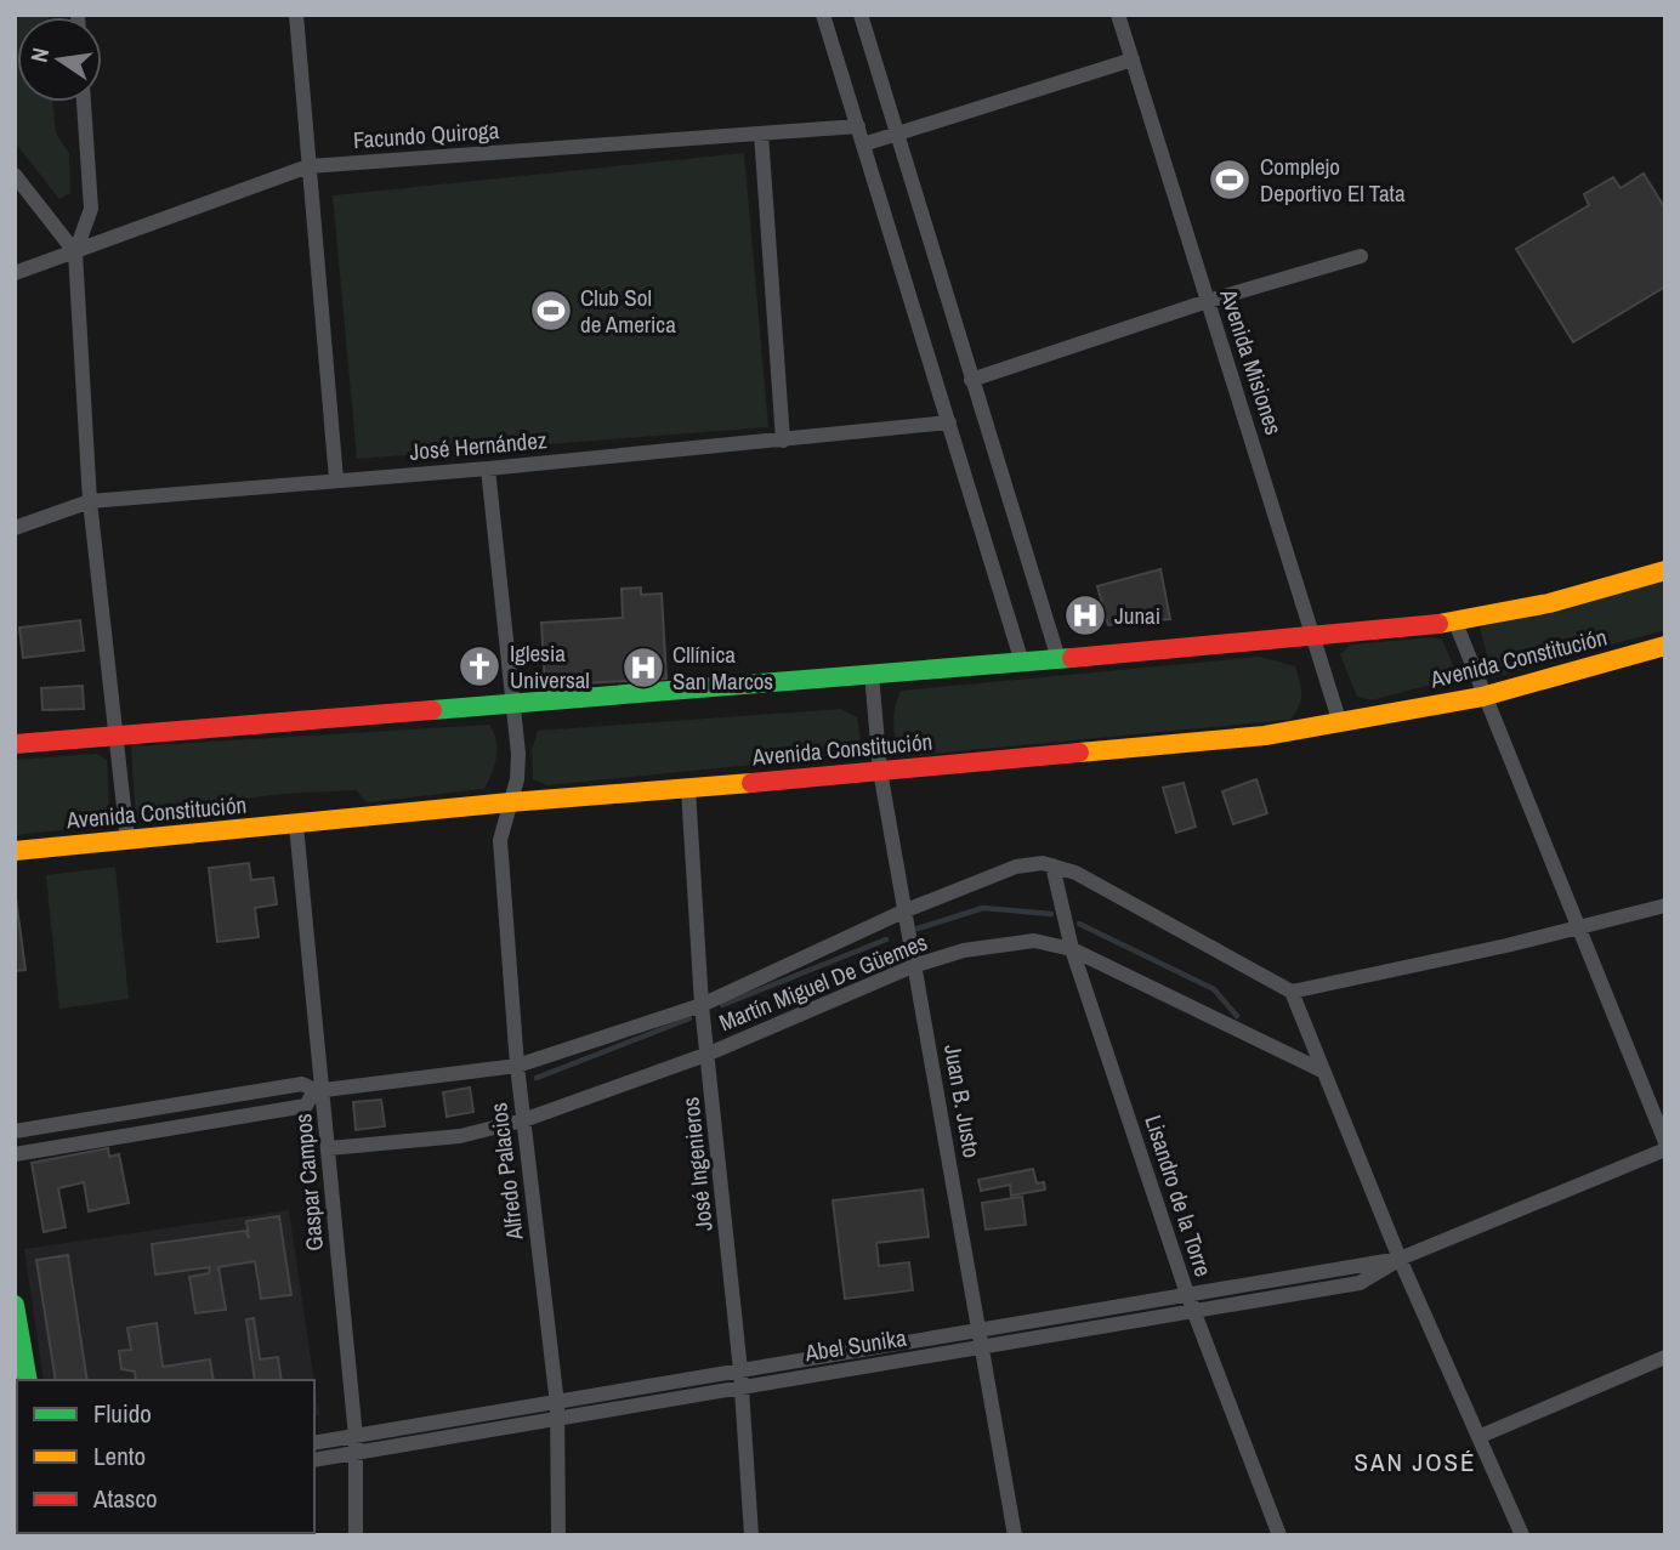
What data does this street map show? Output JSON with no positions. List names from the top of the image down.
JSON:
{
  "streets": {
    "main road": ["Avenida Constitución"],
    "street": [
      "Facundo Quiroga",
      "Avenida Misiones",
      "José Hernández",
      "Martín Miguel De Güemes",
      "Juan B. Justo",
      "José Ingenieros",
      "Alfredo Palacios",
      "Gaspar Campos",
      "Lisandro de la Torre",
      "Abel Sunika"
    ]
  },
  "crossings": [
    ["Avenida Misiones", "Avenida Constitución"],
    ["José Hernández", "Alfredo Palacios"],
    ["Avenida Constitución", "Juan B. Justo"],
    ["Avenida Constitución", "José Ingenieros"],
    ["Avenida Constitución", "Alfredo Palacios"],
    ["Avenida Constitución", "Gaspar Campos"],
    ["Martín Miguel De Güemes", "Juan B. Justo"],
    ["Martín Miguel De Güemes", "José Ingenieros"],
    ["Martín Miguel De Güemes", "Alfredo Palacios"],
    ["Martín Miguel De Güemes", "Gaspar Campos"],
    ["Martín Miguel De Güemes", "Lisandro de la Torre"],
    ["Juan B. Justo", "Abel Sunika"],
    ["José Ingenieros", "Abel Sunika"],
    ["Alfredo Palacios", "Abel Sunika"],
    ["Gaspar Campos", "Abel Sunika"],
    ["Lisandro de la Torre", "Abel Sunika"]
  ],
  "districts": ["SAN JOSÉ"],
  "places": {
    "sports": ["Complejo Deportivo El Tata", "Club Sol de America"],
    "hospital": ["Junai", "Cllínica San Marcos"],
    "church": ["Iglesia Universal"]
  },
  "legend": ["Fluido", "Lento", "Atasco"],
  "north": "left"
}
